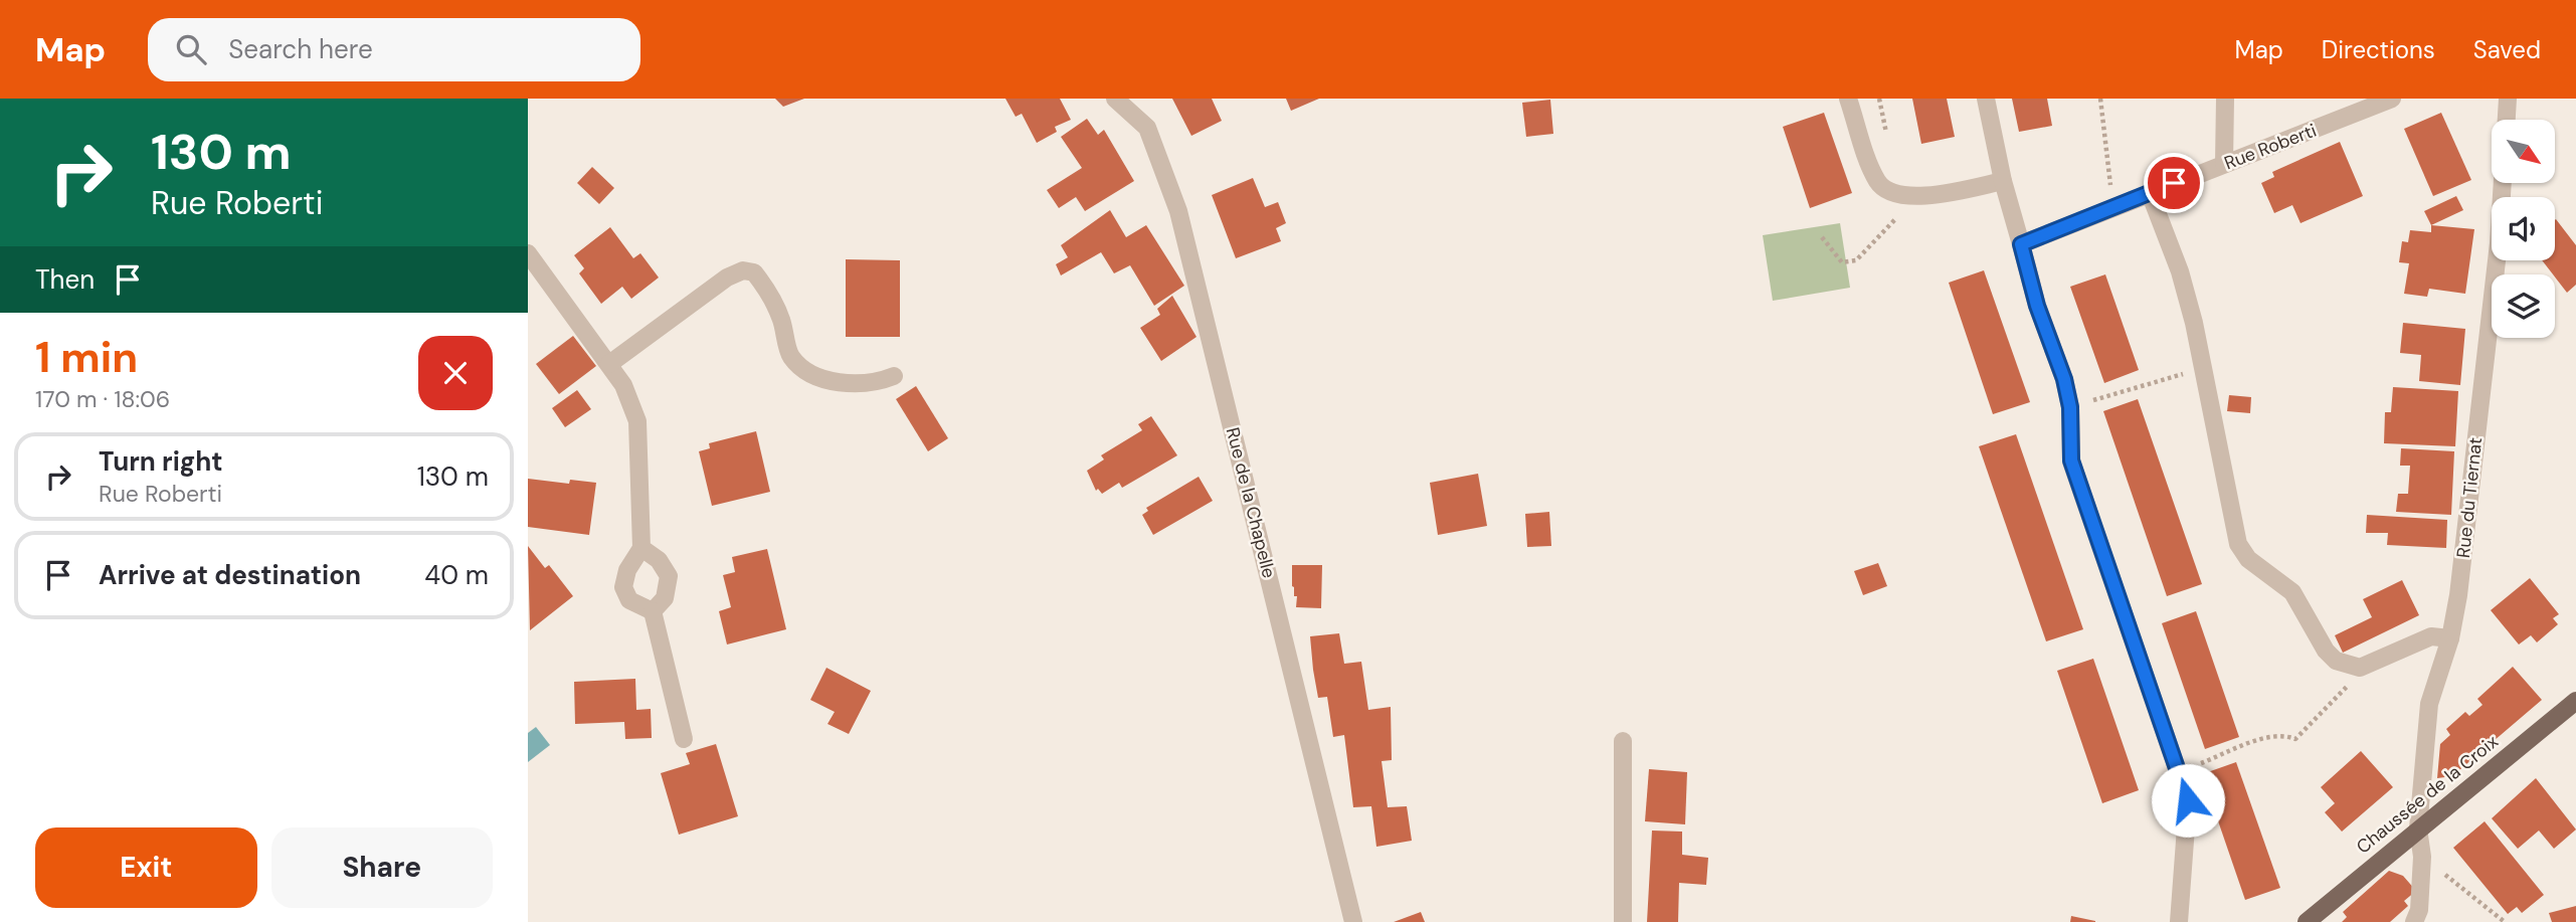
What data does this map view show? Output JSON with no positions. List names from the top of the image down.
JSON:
{
  "streets": {
    "main road": ["Chaussée de la Croix"],
    "street": ["Rue Roberti", "Rue du Tiernat", "Rue de la Chapelle"]
  },
  "crossings": [
    ["Rue du Tiernat", "Chaussée de la Croix"]
  ],
  "north": "bottom right",
  "page": {
    "header": "Map",
    "search": "Search here",
    "nav": ["Map", "Directions", "Saved"],
    "turn": ["130 m", "Rue Roberti"],
    "then": "Then",
    "heading": ["1 min", "170 m · 18:06"],
    "list": [
      {
        "name": "Turn right",
        "note": "Rue Roberti",
        "value": "130 m"
      },
      {
        "name": "Arrive at destination",
        "value": "40 m"
      }
    ],
    "buttons": ["Exit", "Share"]
  }
}
